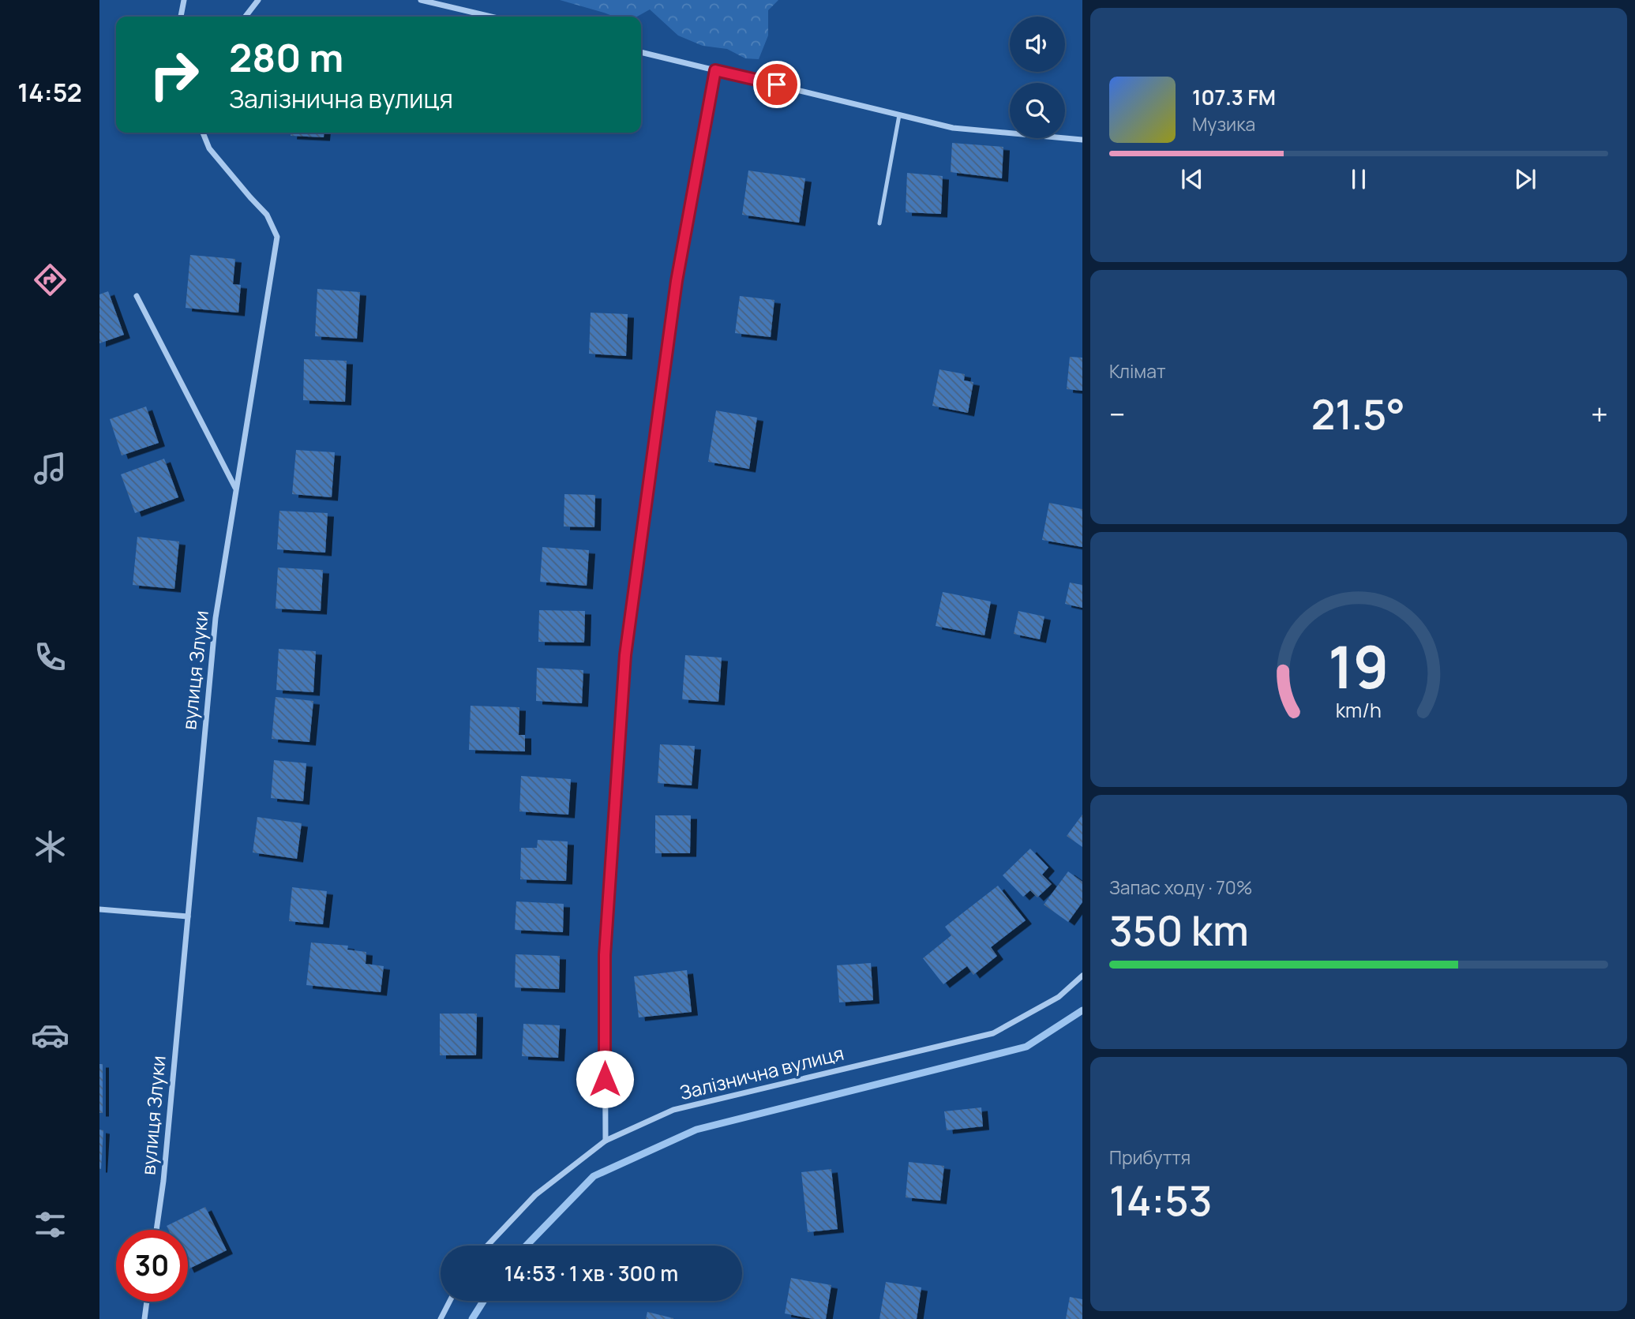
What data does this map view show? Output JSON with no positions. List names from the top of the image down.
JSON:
{
  "streets": {
    "street": ["вулиця Злуки", "Залізнична вулиця"]
  },
  "page": {
    "tabs": "14:52",
    "turn": ["280 m", "Залізнична вулиця"],
    "song": ["107.3 FM", "Музика"],
    "tile": [
      "Клімат",
      ["Запас ходу · 70%", "350 km"],
      ["Прибуття", "14:53"]
    ],
    "heat": ["−", "21.5°", "+"],
    "limit": "30",
    "trip": "14:53 · 1 хв · 300 m",
    "gauge": ["19", "km/h"]
  }
}
